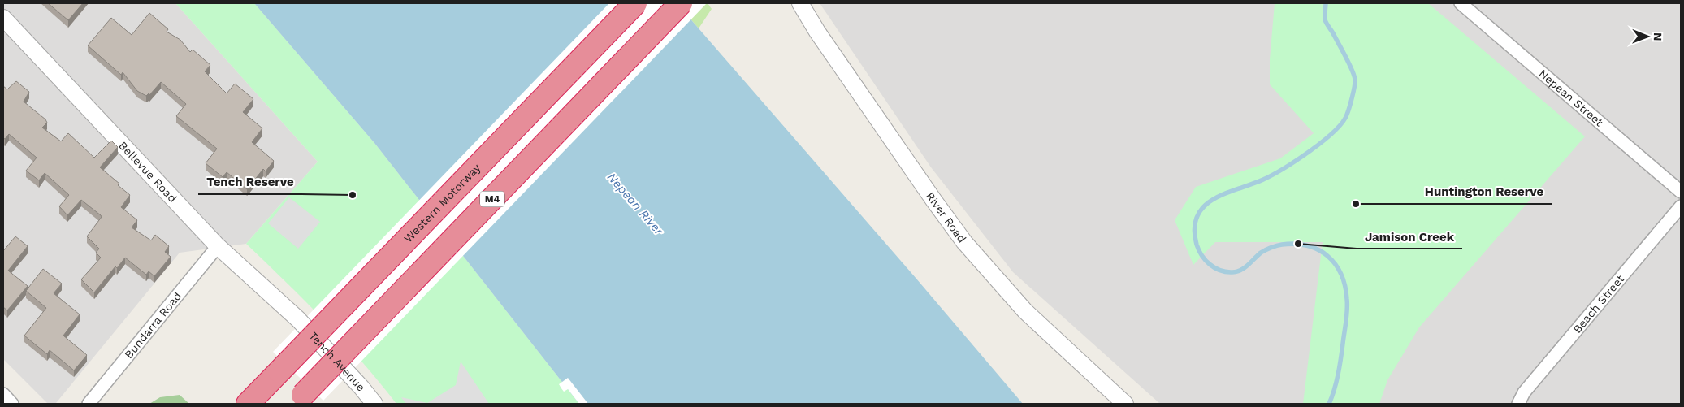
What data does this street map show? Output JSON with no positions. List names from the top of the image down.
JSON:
{
  "streets": {
    "highway": ["M4", "Western Motorway"],
    "street": [
      "Nepean Street",
      "Bellevue Road",
      "River Road",
      "Beach Street",
      "Bundarra Road",
      "Tench Avenue"
    ]
  },
  "crossings": [
    ["Bellevue Road", "Bundarra Road"],
    ["Bellevue Road", "Tench Avenue"]
  ],
  "water": ["Nepean River"],
  "places": ["Tench Reserve", "Huntington Reserve", "Jamison Creek"],
  "north": "right"
}
